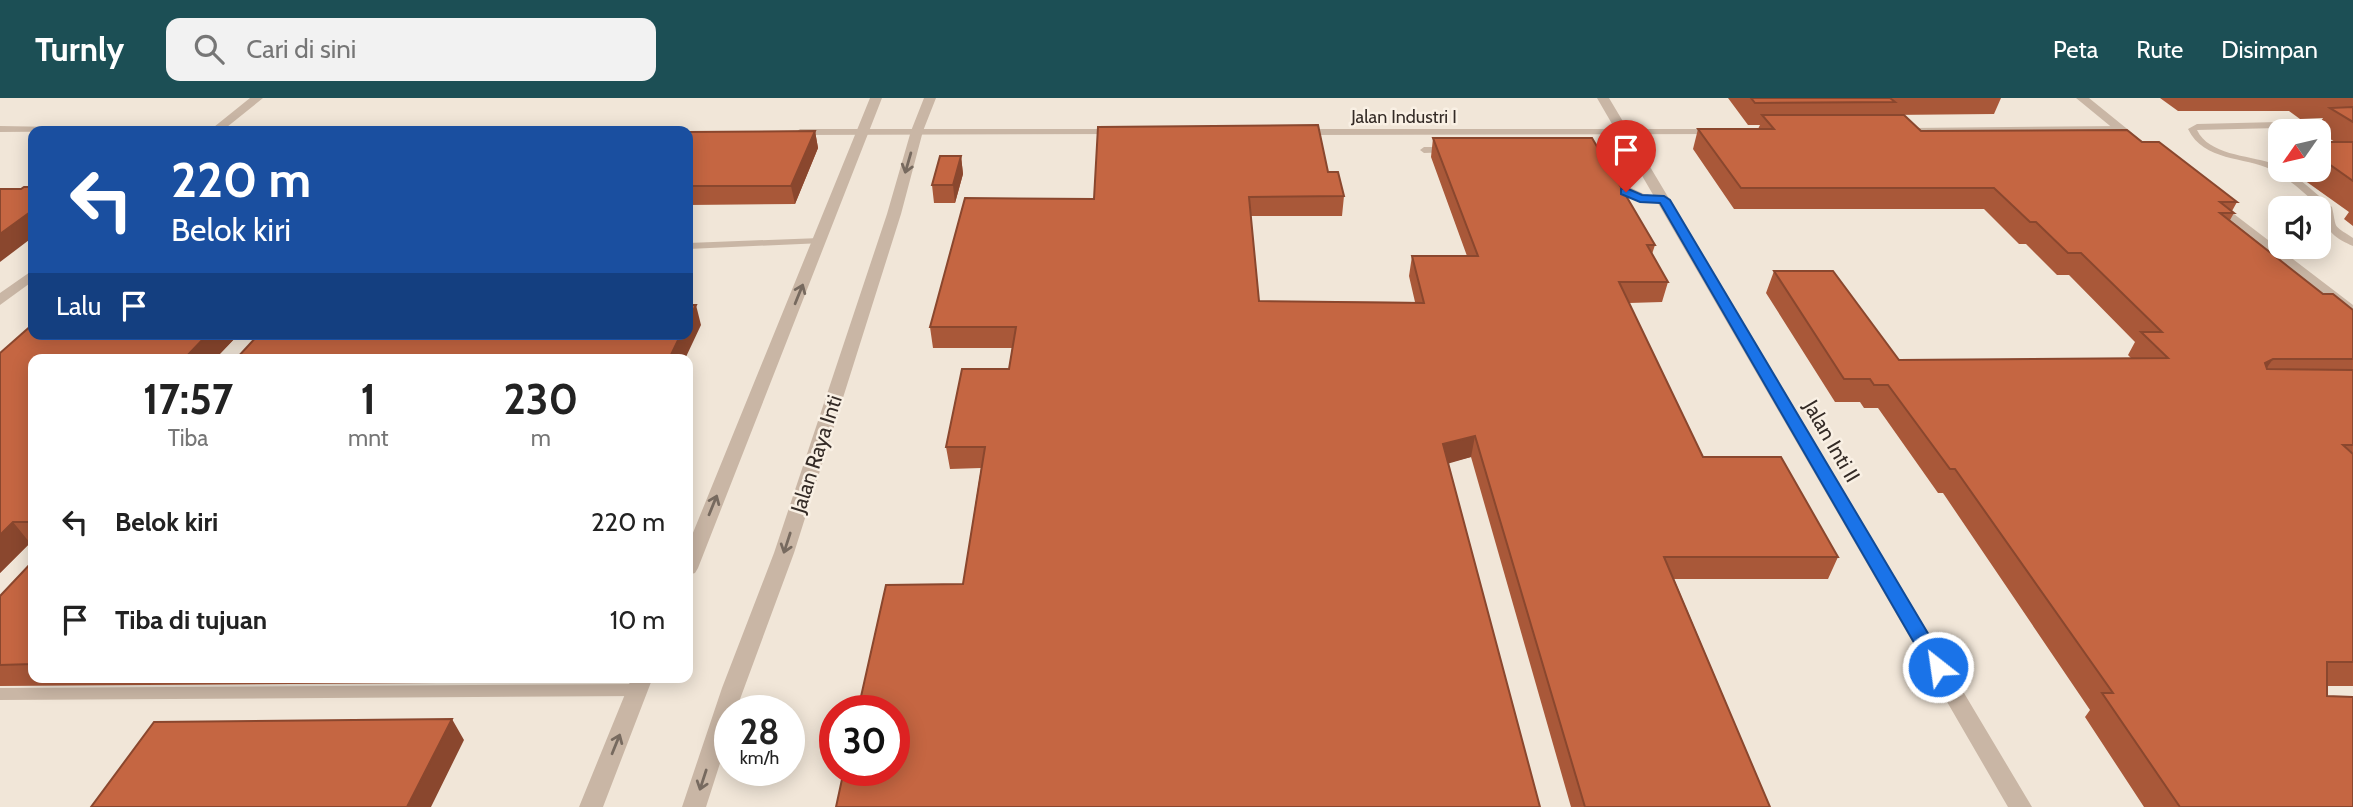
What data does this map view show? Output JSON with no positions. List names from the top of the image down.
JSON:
{
  "streets": {
    "street": ["Jalan Inti II", "Jalan Raya Inti"],
    "lane": ["Jalan Industri I"]
  },
  "crossings": [
    ["Jalan Industri I", "Jalan Inti II"]
  ],
  "north": "bottom left",
  "page": {
    "header": "Turnly",
    "search": "Cari di sini",
    "nav": ["Peta", "Rute", "Disimpan"],
    "turn": ["220 m", "Belok kiri"],
    "then": "Lalu",
    "eta": [
      "17:57",
      "Tiba",
      "1",
      "mnt",
      "230",
      "m"
    ],
    "list": [
      {
        "name": "Belok kiri",
        "value": "220 m"
      },
      {
        "name": "Tiba di tujuan",
        "value": "10 m"
      }
    ],
    "speed": "28 km/h",
    "limit": "30"
  }
}
